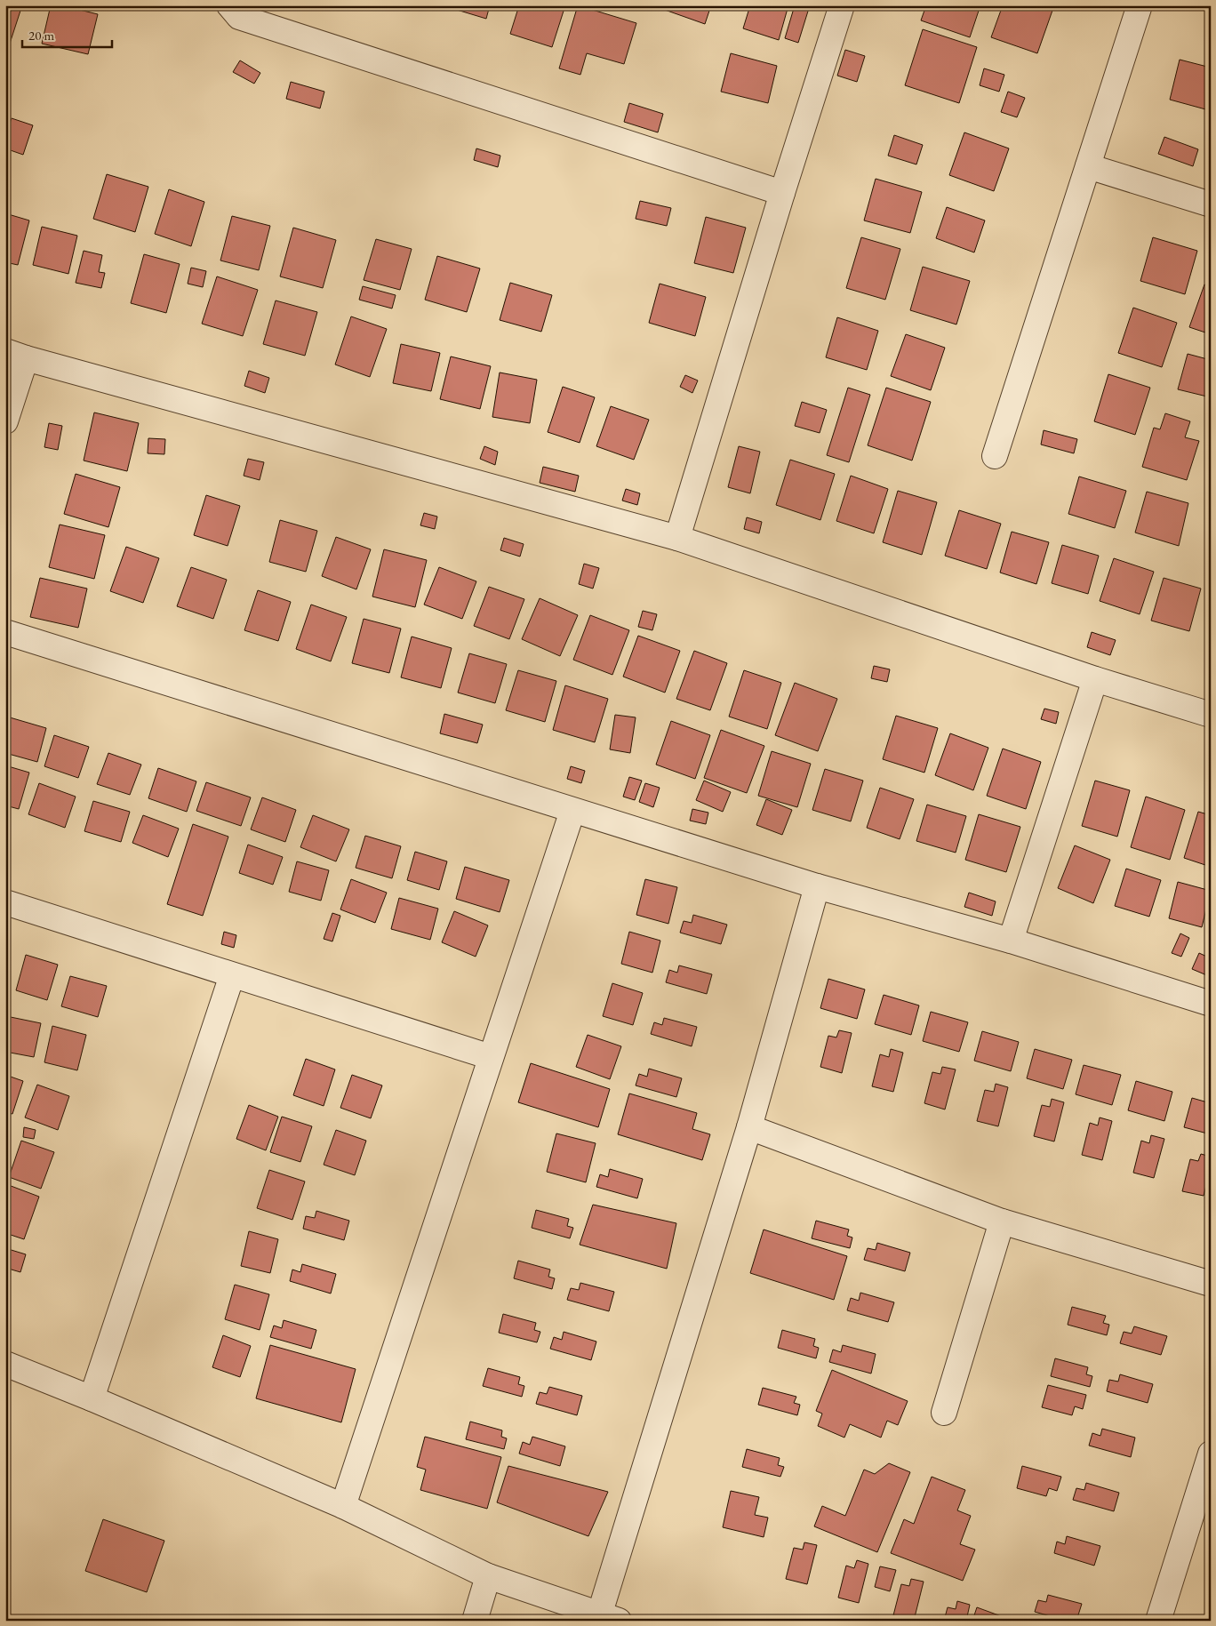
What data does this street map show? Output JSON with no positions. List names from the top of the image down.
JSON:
{
  "scale_bar": "20 m"
}
